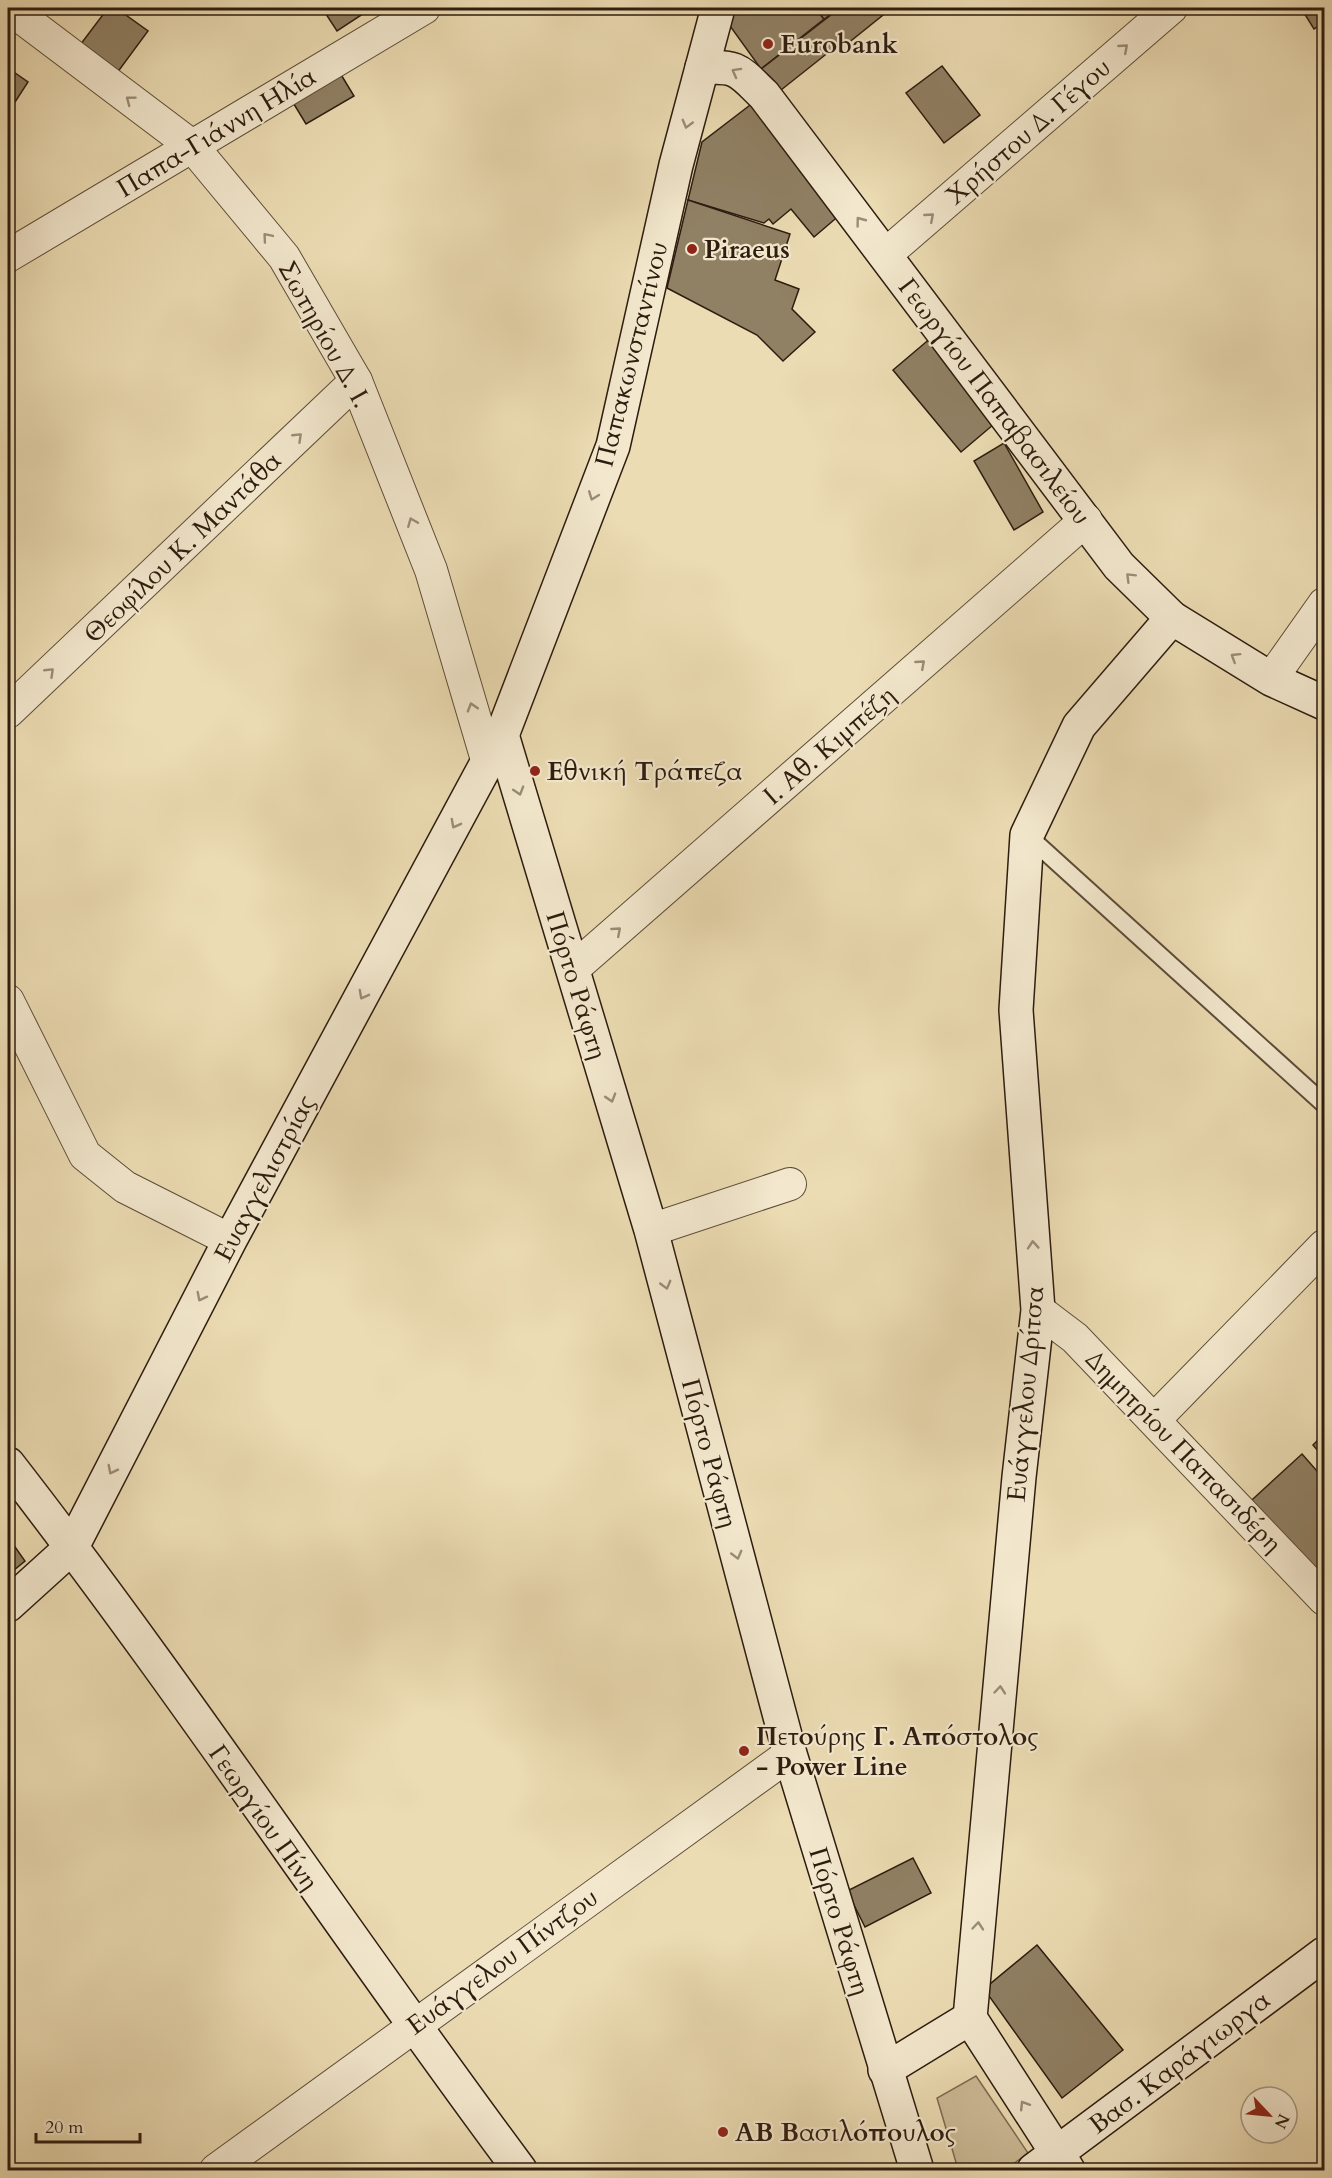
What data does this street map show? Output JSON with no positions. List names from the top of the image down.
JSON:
{
  "streets": {
    "street": [
      "Χρήστου Δ. Γέγου",
      "Παπα-Γιάννη Ηλία",
      "Σωτηρίου Δ. Ι.",
      "Παπακωνσταντίνου",
      "Γεωργίου Παπαβασιλείου",
      "Θεοφίλου Κ. Μαντάθα",
      "Ι. Αθ. Κιμπέζη",
      "Πόρτο Ράφτη",
      "Ευαγγελιστρίας",
      "Ευάγγελου Δρίτσα",
      "Δημητρίου Παπασιδέρη",
      "Γεωργίου Πίνη",
      "Ευάγγελου Πίντζου",
      "Βασ. Καράγιωργα"
    ]
  },
  "crossings": [
    ["Χρήστου Δ. Γέγου", "Γεωργίου Παπαβασιλείου"],
    ["Παπα-Γιάννη Ηλία", "Σωτηρίου Δ. Ι."],
    ["Σωτηρίου Δ. Ι.", "Παπακωνσταντίνου"],
    ["Σωτηρίου Δ. Ι.", "Θεοφίλου Κ. Μαντάθα"],
    ["Σωτηρίου Δ. Ι.", "Πόρτο Ράφτη"],
    ["Σωτηρίου Δ. Ι.", "Ευαγγελιστρίας"],
    ["Παπακωνσταντίνου", "Γεωργίου Παπαβασιλείου"],
    ["Παπακωνσταντίνου", "Πόρτο Ράφτη"],
    ["Παπακωνσταντίνου", "Ευαγγελιστρίας"],
    ["Γεωργίου Παπαβασιλείου", "Ι. Αθ. Κιμπέζη"],
    ["Γεωργίου Παπαβασιλείου", "Ευάγγελου Δρίτσα"],
    ["Ι. Αθ. Κιμπέζη", "Πόρτο Ράφτη"],
    ["Πόρτο Ράφτη", "Ευαγγελιστρίας"],
    ["Πόρτο Ράφτη", "Ευάγγελου Πίντζου"],
    ["Ευαγγελιστρίας", "Γεωργίου Πίνη"],
    ["Ευάγγελου Δρίτσα", "Δημητρίου Παπασιδέρη"],
    ["Γεωργίου Πίνη", "Ευάγγελου Πίντζου"]
  ],
  "one_way": [
    "Χρήστου Δ. Γέγου",
    "Σωτηρίου Δ. Ι.",
    "Παπακωνσταντίνου",
    "Γεωργίου Παπαβασιλείου",
    "Θεοφίλου Κ. Μαντάθα",
    "Ι. Αθ. Κιμπέζη",
    "Πόρτο Ράφτη",
    "Ευαγγελιστρίας",
    "Ευάγγελου Δρίτσα"
  ],
  "places": [
    "Eurobank",
    "Piraeus",
    "Εθνική Τράπεζα",
    "Πετούρης Γ. Απόστολος - Power Line",
    "ΑΒ Βασιλόπουλος"
  ],
  "scale_bar": "20 m",
  "north": "bottom right"
}
